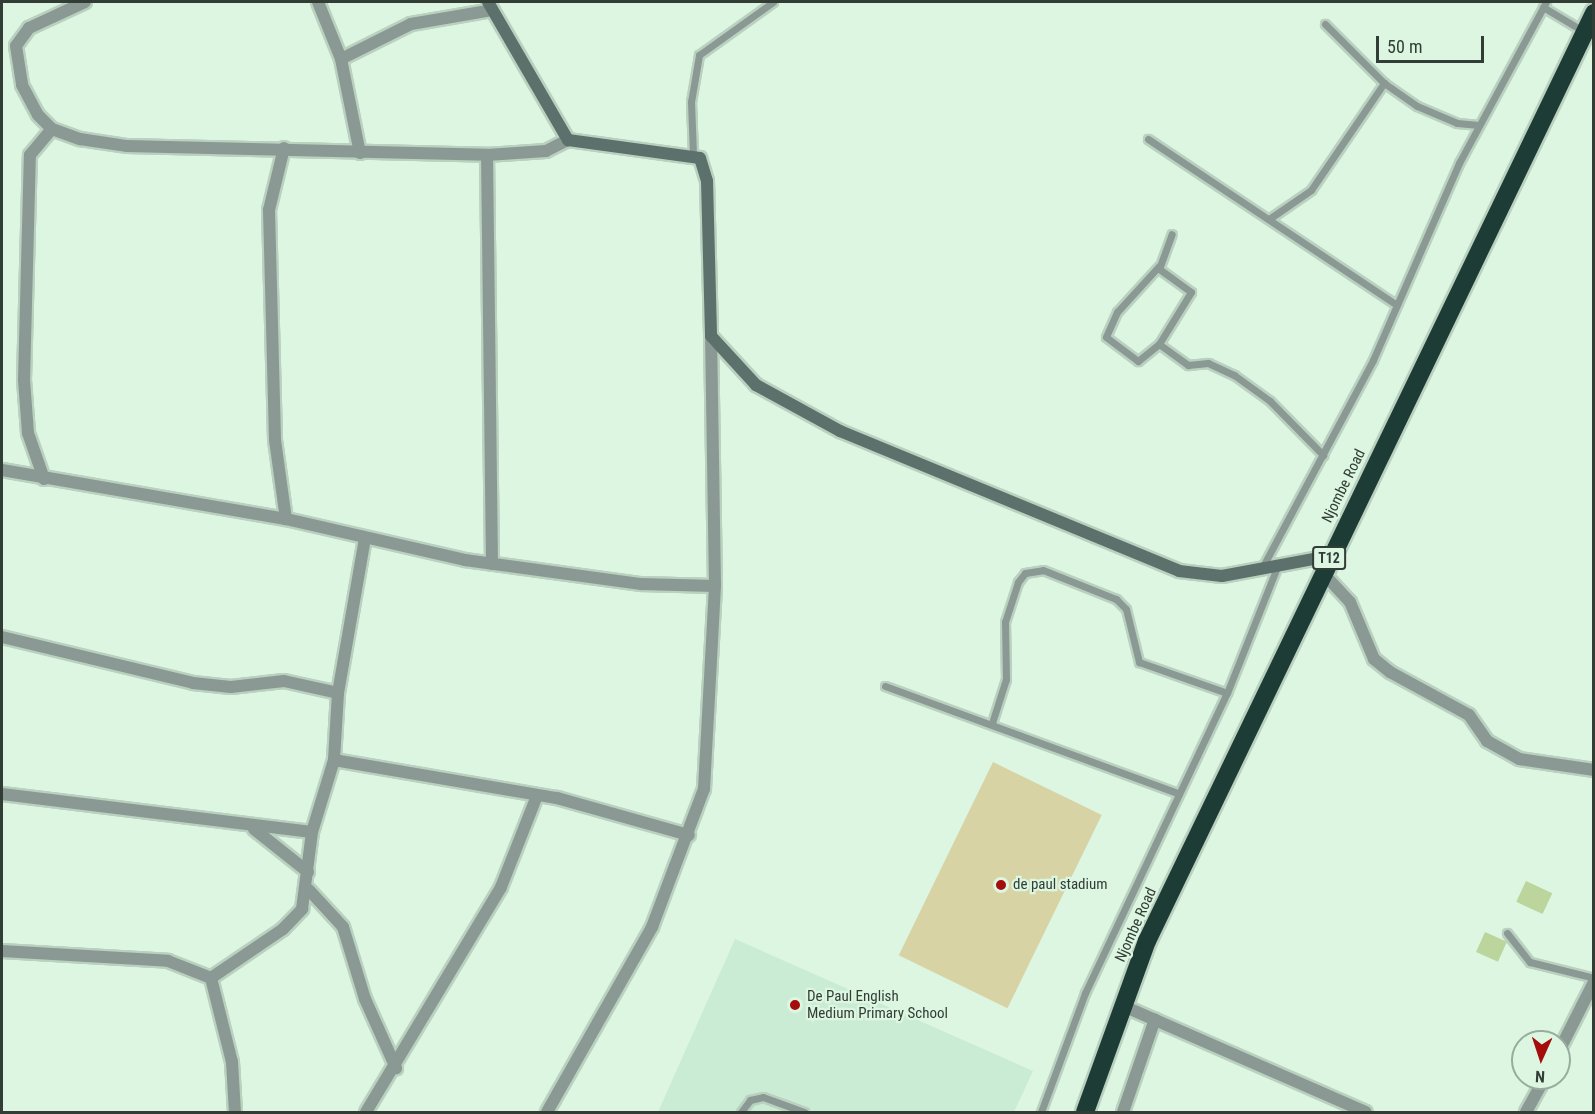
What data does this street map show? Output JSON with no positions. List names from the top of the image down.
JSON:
{
  "streets": {
    "highway": ["Njombe Road", "T12"]
  },
  "places": ["de paul stadium", "De Paul English Medium Primary School"],
  "scale_bar": "50 m",
  "north": "bottom"
}
